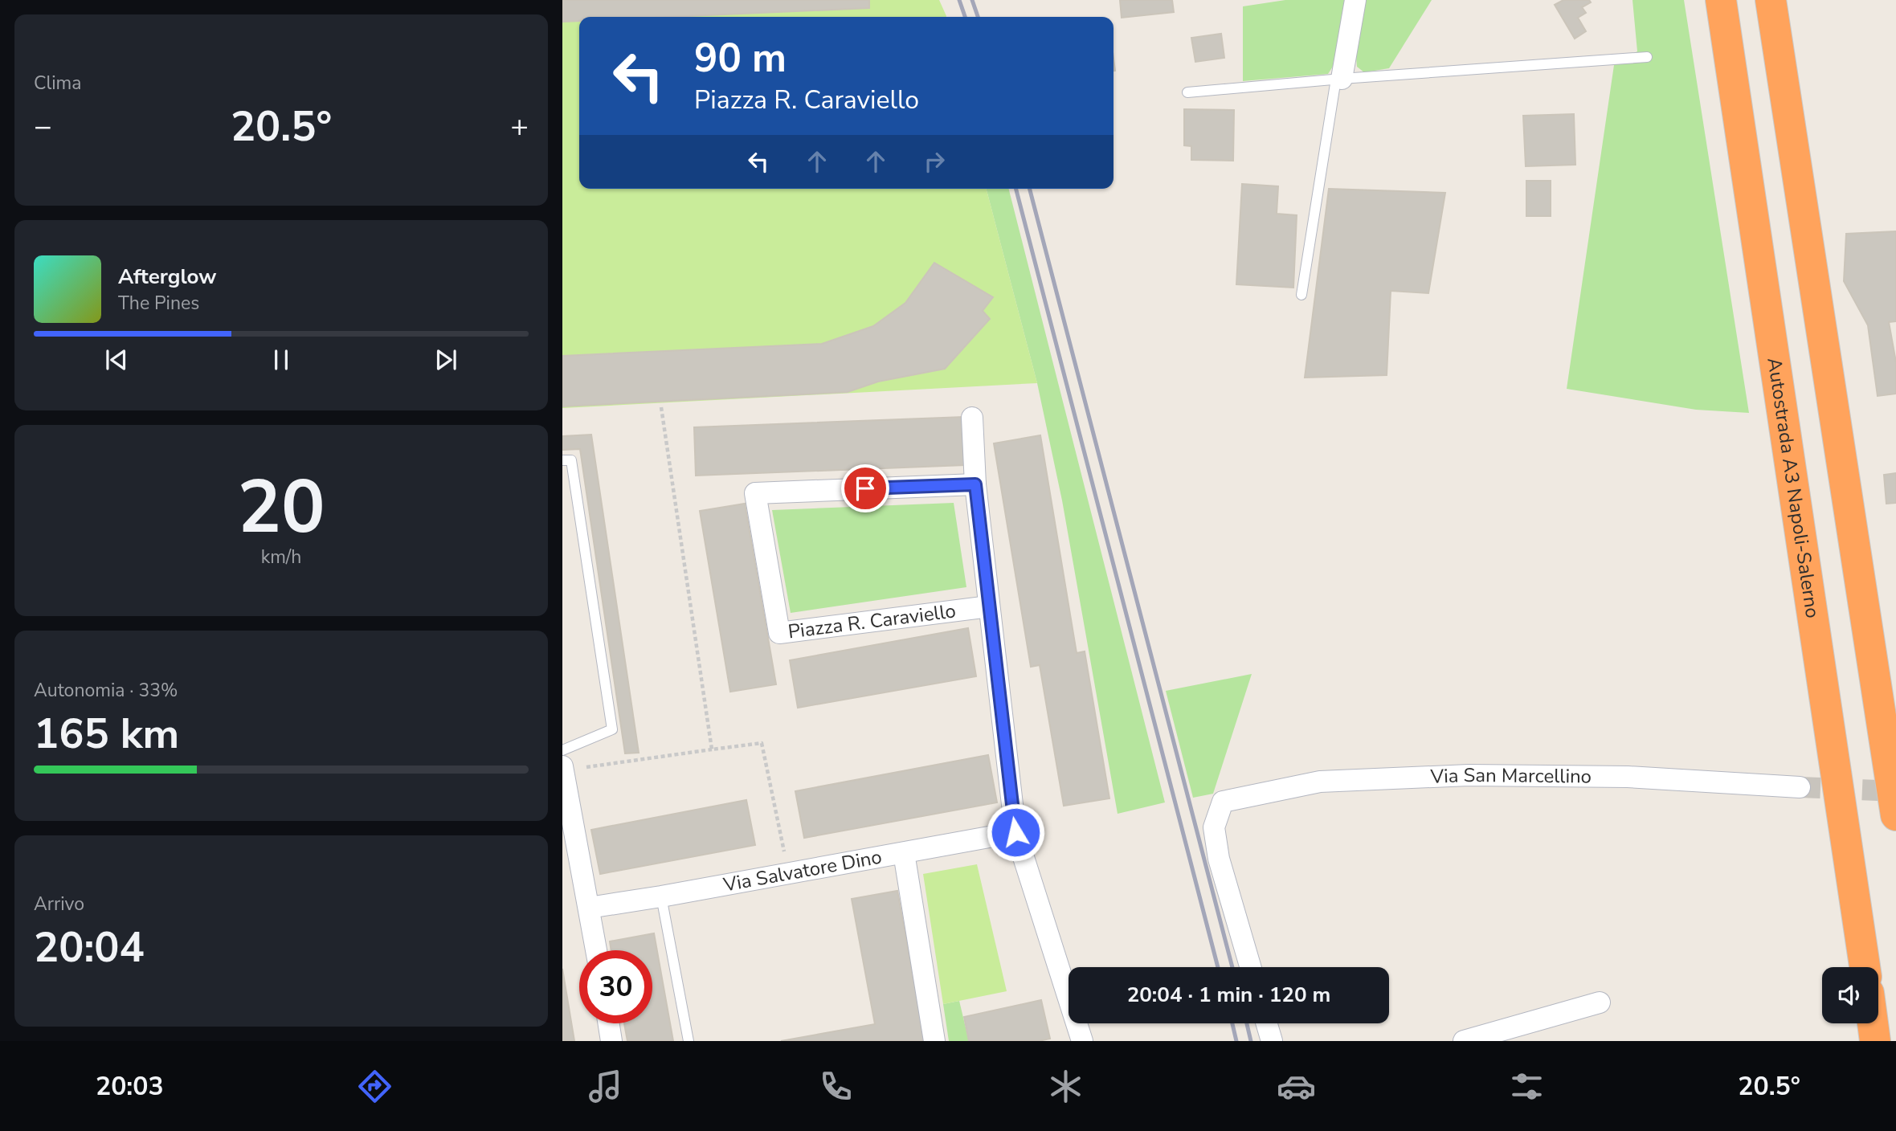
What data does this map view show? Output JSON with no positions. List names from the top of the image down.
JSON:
{
  "streets": {
    "highway": ["Autostrada A3 Napoli-Salerno"],
    "street": ["Piazza R. Caraviello", "Via San Marcellino", "Via Salvatore Dino"]
  },
  "page": {
    "tile": [
      "Clima",
      ["20", "km/h"],
      ["Autonomia · 33%", "165 km"],
      ["Arrivo", "20:04"]
    ],
    "turn": ["90 m", "Piazza R. Caraviello"],
    "heat": ["−", "20.5°", "+"],
    "song": ["Afterglow", "The Pines"],
    "limit": "30",
    "trip": "20:04 · 1 min · 120 m",
    "tabs": ["20:03", "20.5°"]
  }
}
